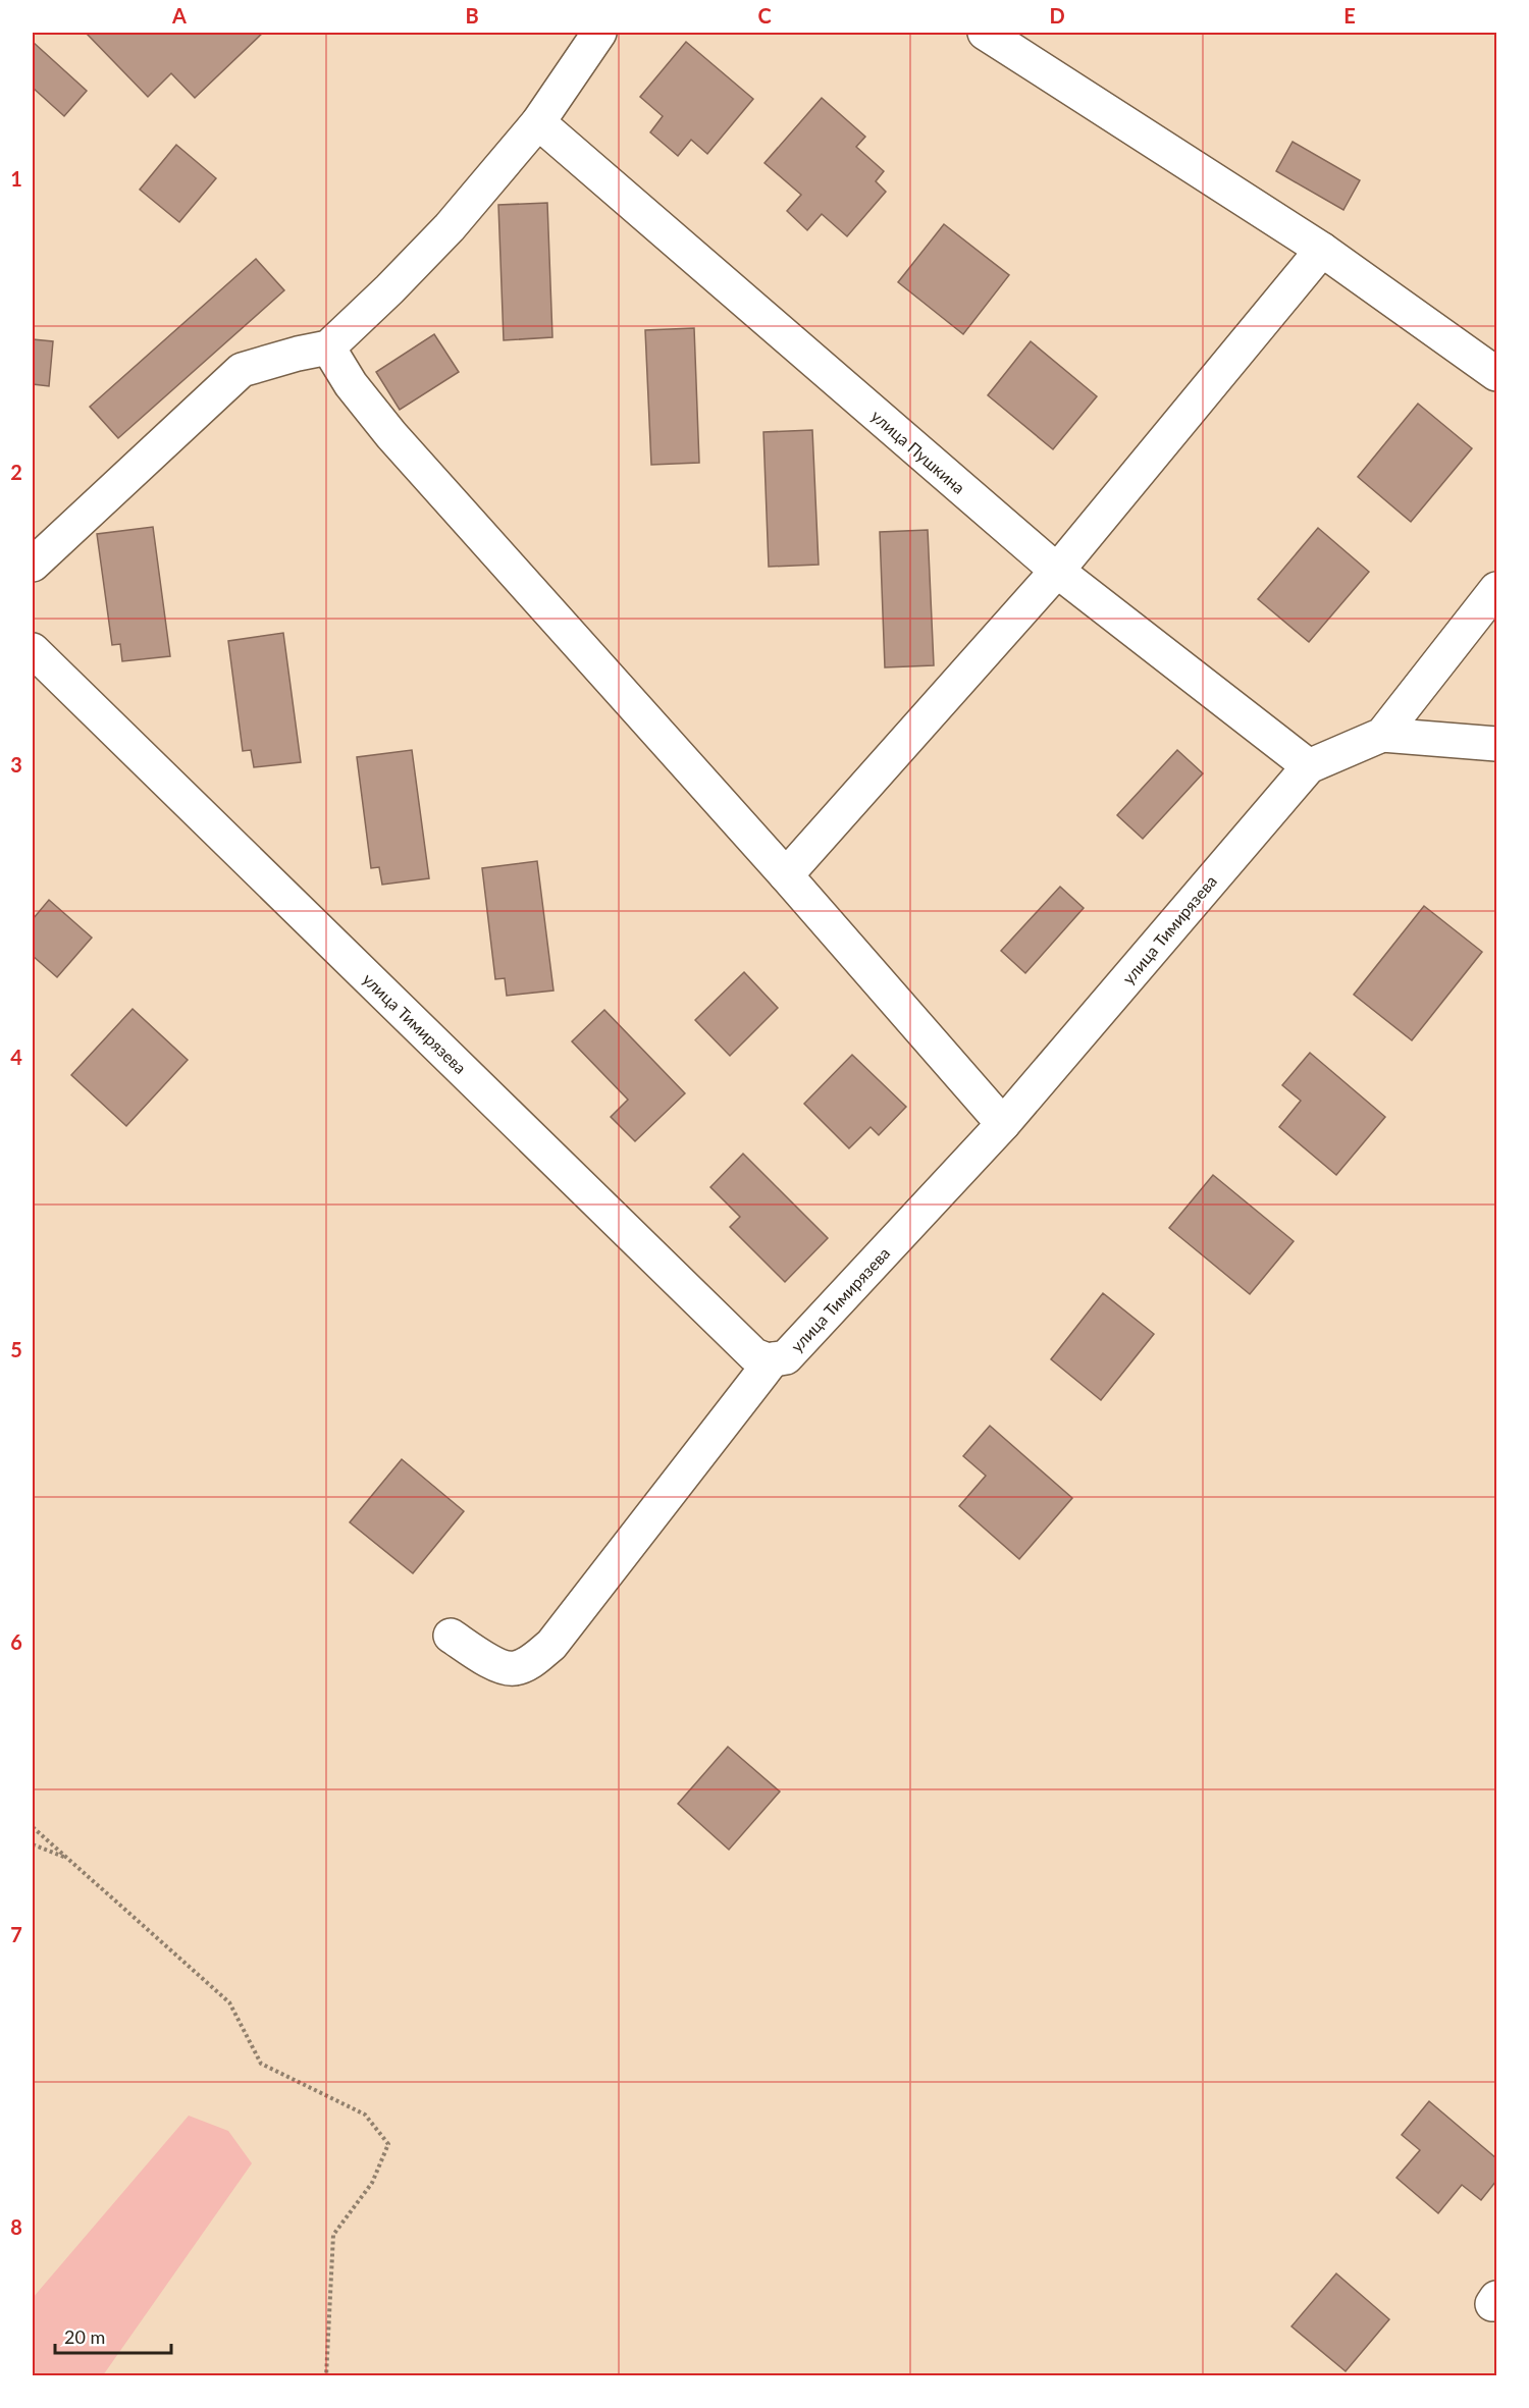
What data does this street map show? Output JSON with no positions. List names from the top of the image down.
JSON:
{
  "streets": {
    "street": ["улица Пушкина", "улица Тимирязева"]
  },
  "crossings": [
    ["улица Пушкина", "улица Тимирязева"]
  ],
  "scale_bar": "20 m",
  "grid": {
    "columns": [
      "A",
      "B",
      "C",
      "D",
      "E"
    ],
    "rows": [
      "1",
      "2",
      "3",
      "4",
      "5",
      "6",
      "7",
      "8"
    ]
  }
}
